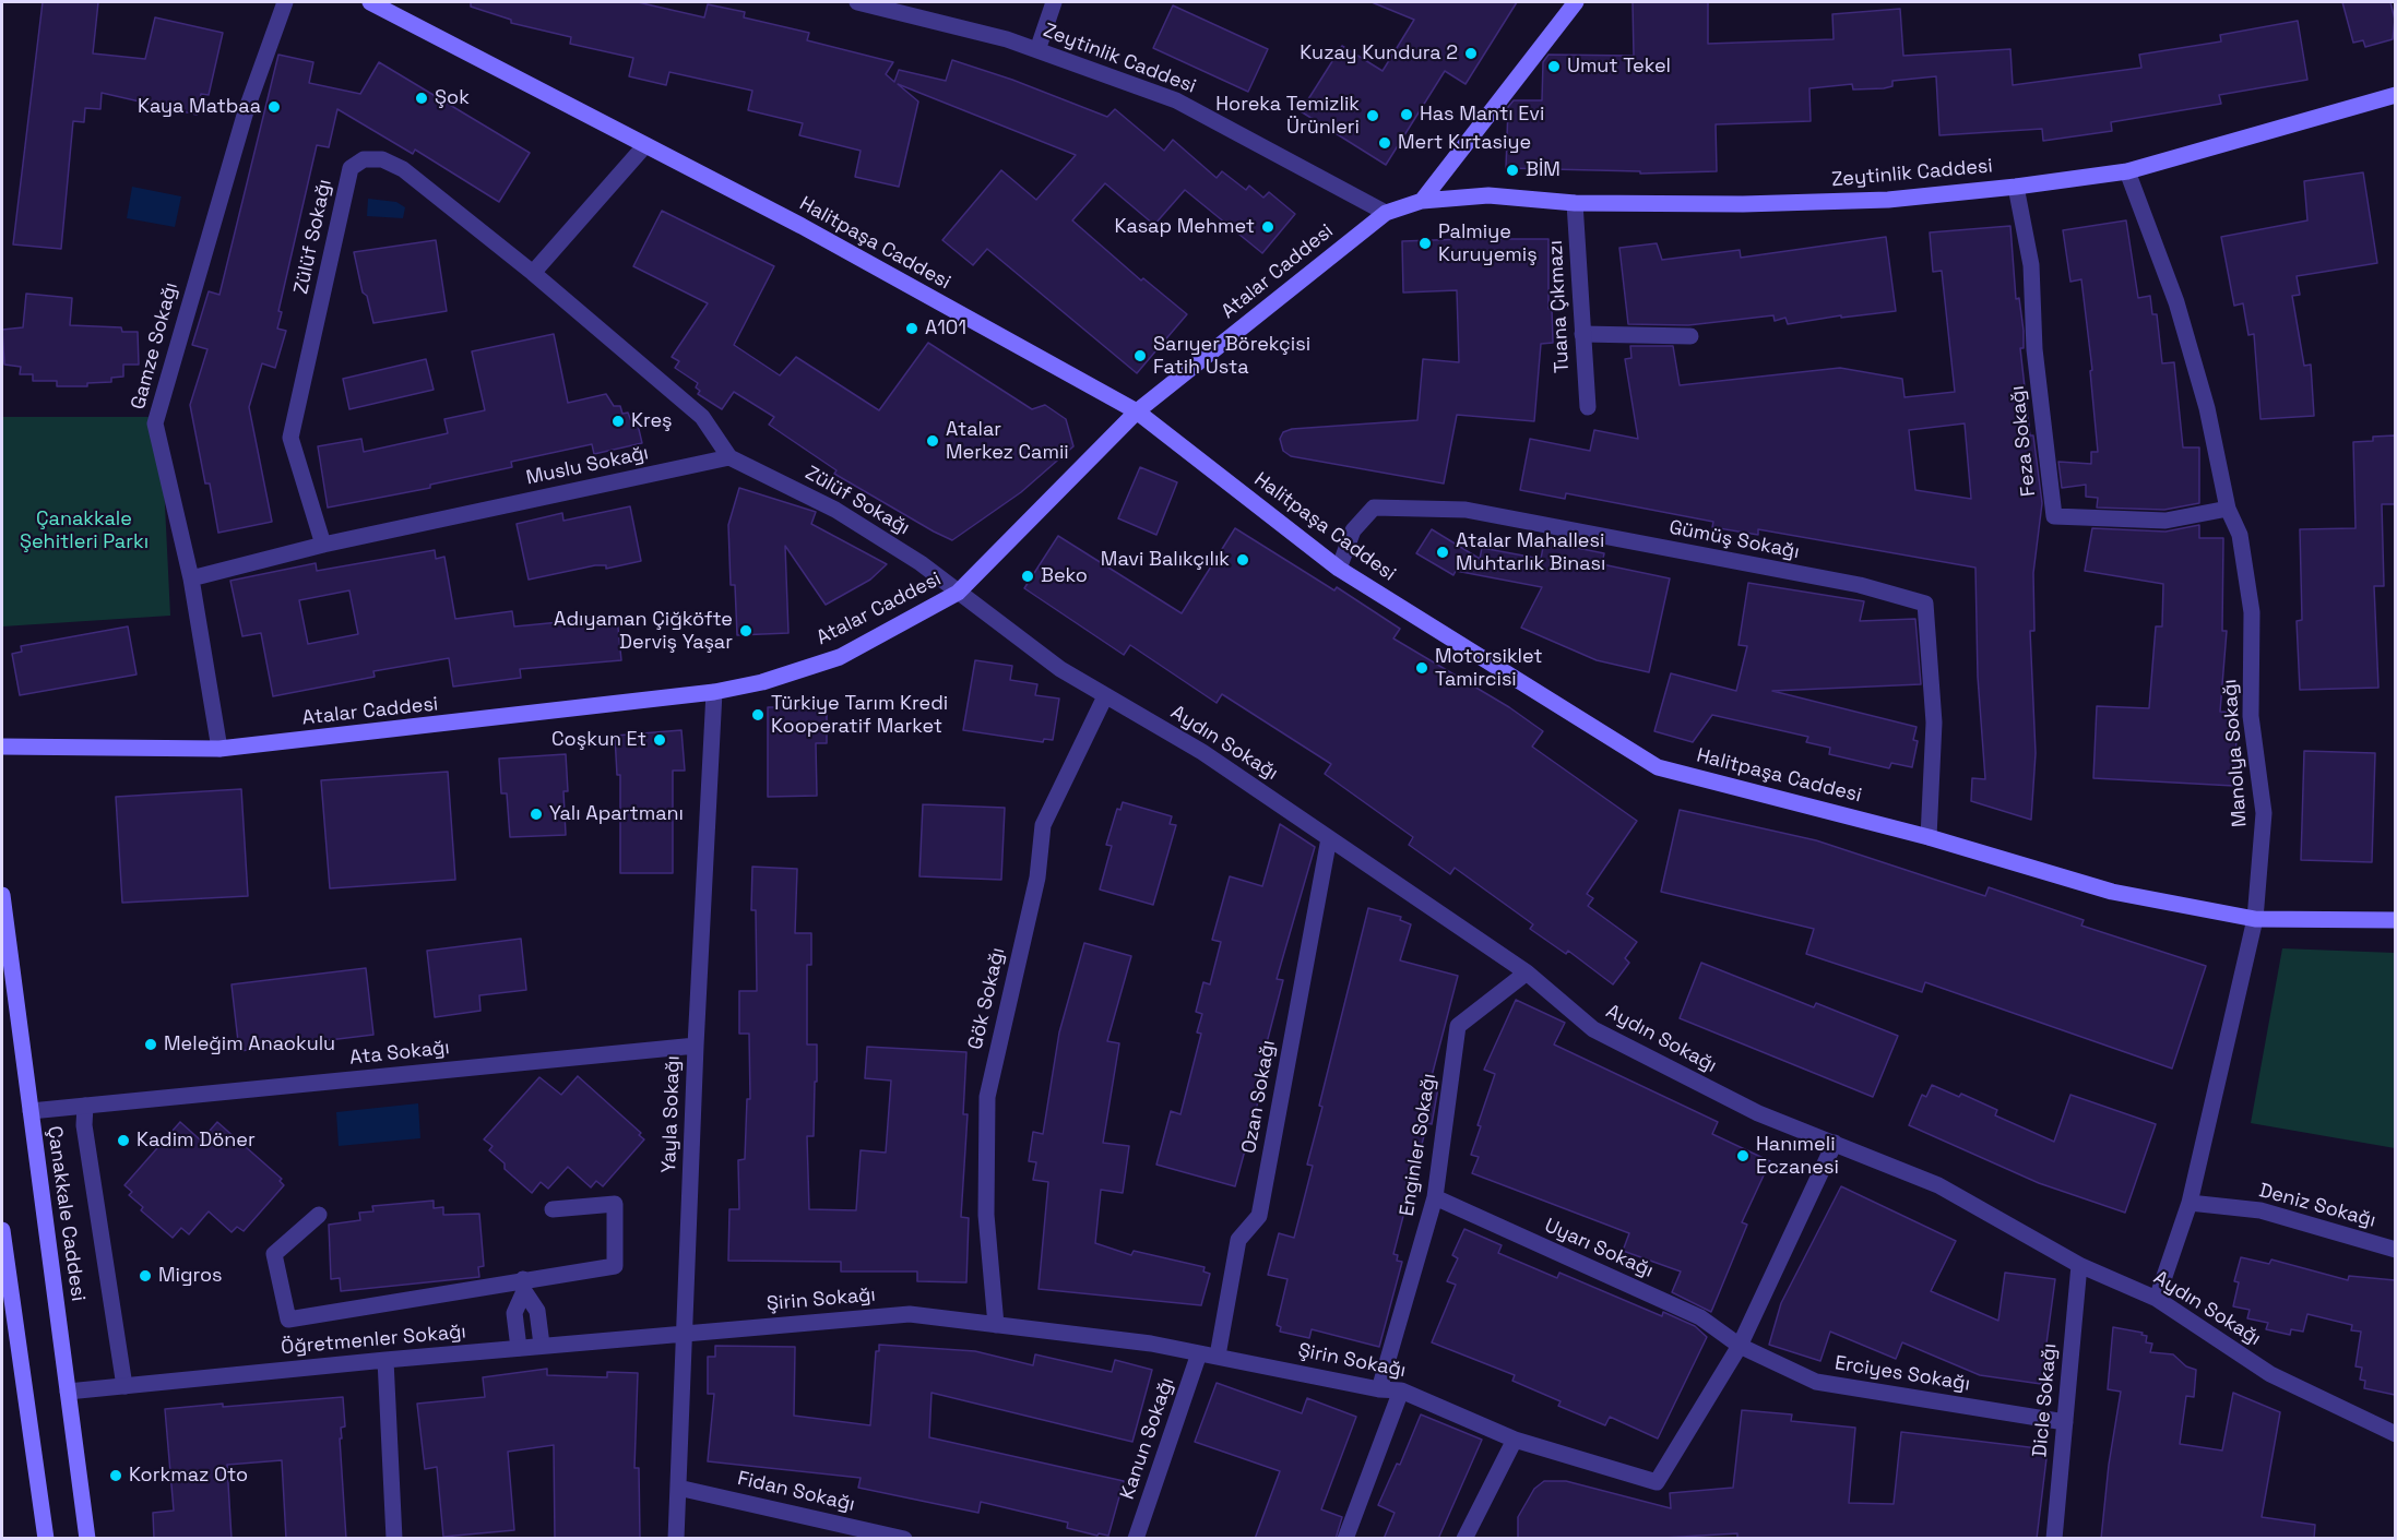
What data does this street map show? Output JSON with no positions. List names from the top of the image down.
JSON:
{
  "streets": {
    "street": [
      "Zeytinlik Caddesi",
      "Zülüf Sokağı",
      "Halitpaşa Caddesi",
      "Atalar Caddesi",
      "Tuana Çıkmazı",
      "Gamze Sokağı",
      "Feza Sokağı",
      "Muslu Sokağı",
      "Gümüş Sokağı",
      "Aydın Sokağı",
      "Manolya Sokağı",
      "Gök Sokağı",
      "Ata Sokağı",
      "Ozan Sokağı",
      "Yayla Sokağı",
      "Enginler Sokağı",
      "Deniz Sokağı",
      "Çanakkale Caddesi",
      "Uyarı Sokağı",
      "Şirin Sokağı",
      "Öğretmenler Sokağı",
      "Erciyes Sokağı",
      "Dicle Sokağı",
      "Kanun Sokağı",
      "Fidan Sokağı"
    ]
  },
  "crossings": [
    ["Zeytinlik Caddesi", "Atalar Caddesi"],
    ["Zeytinlik Caddesi", "Tuana Çıkmazı"],
    ["Zeytinlik Caddesi", "Feza Sokağı"],
    ["Zeytinlik Caddesi", "Manolya Sokağı"],
    ["Zülüf Sokağı", "Atalar Caddesi"],
    ["Zülüf Sokağı", "Muslu Sokağı"],
    ["Zülüf Sokağı", "Aydın Sokağı"],
    ["Halitpaşa Caddesi", "Atalar Caddesi"],
    ["Halitpaşa Caddesi", "Gümüş Sokağı"],
    ["Halitpaşa Caddesi", "Manolya Sokağı"],
    ["Atalar Caddesi", "Gamze Sokağı"],
    ["Atalar Caddesi", "Aydın Sokağı"],
    ["Atalar Caddesi", "Yayla Sokağı"],
    ["Gamze Sokağı", "Muslu Sokağı"],
    ["Feza Sokağı", "Manolya Sokağı"],
    ["Aydın Sokağı", "Manolya Sokağı"],
    ["Aydın Sokağı", "Gök Sokağı"],
    ["Aydın Sokağı", "Ozan Sokağı"],
    ["Aydın Sokağı", "Enginler Sokağı"],
    ["Aydın Sokağı", "Şirin Sokağı"],
    ["Aydın Sokağı", "Dicle Sokağı"],
    ["Manolya Sokağı", "Deniz Sokağı"],
    ["Gök Sokağı", "Şirin Sokağı"],
    ["Ata Sokağı", "Yayla Sokağı"],
    ["Ata Sokağı", "Çanakkale Caddesi"],
    ["Ozan Sokağı", "Şirin Sokağı"],
    ["Yayla Sokağı", "Şirin Sokağı"],
    ["Yayla Sokağı", "Öğretmenler Sokağı"],
    ["Yayla Sokağı", "Fidan Sokağı"],
    ["Enginler Sokağı", "Uyarı Sokağı"],
    ["Enginler Sokağı", "Şirin Sokağı"],
    ["Çanakkale Caddesi", "Öğretmenler Sokağı"],
    ["Uyarı Sokağı", "Şirin Sokağı"],
    ["Uyarı Sokağı", "Erciyes Sokağı"],
    ["Şirin Sokağı", "Öğretmenler Sokağı"],
    ["Şirin Sokağı", "Erciyes Sokağı"],
    ["Şirin Sokağı", "Kanun Sokağı"],
    ["Erciyes Sokağı", "Dicle Sokağı"]
  ],
  "parks": ["Çanakkale Şehitleri Parkı"],
  "places": [
    "Kuzay Kundura 2",
    "Umut Tekel",
    "Şok",
    "Kaya Matbaa",
    "Has Mantı Evi",
    "Horeka Temizlik Ürünleri",
    "Mert Kırtasiye",
    "BİM",
    "Kasap Mehmet",
    "Palmiye Kuruyemiş",
    "A101",
    "Sarıyer Börekçisi Fatih Usta",
    "Kreş",
    "Atalar Merkez Camii",
    "Atalar Mahallesi Muhtarlık Binası",
    "Mavi Balıkçılık",
    "Beko",
    "Adıyaman Çiğköfte Derviş Yaşar",
    "Motorsiklet Tamircisi",
    "Türkiye Tarım Kredi Kooperatif Market",
    "Coşkun Et",
    "Yalı Apartmanı",
    "Meleğim Anaokulu",
    "Kadim Döner",
    "Hanımeli Eczanesi",
    "Migros",
    "Korkmaz Oto"
  ]
}
